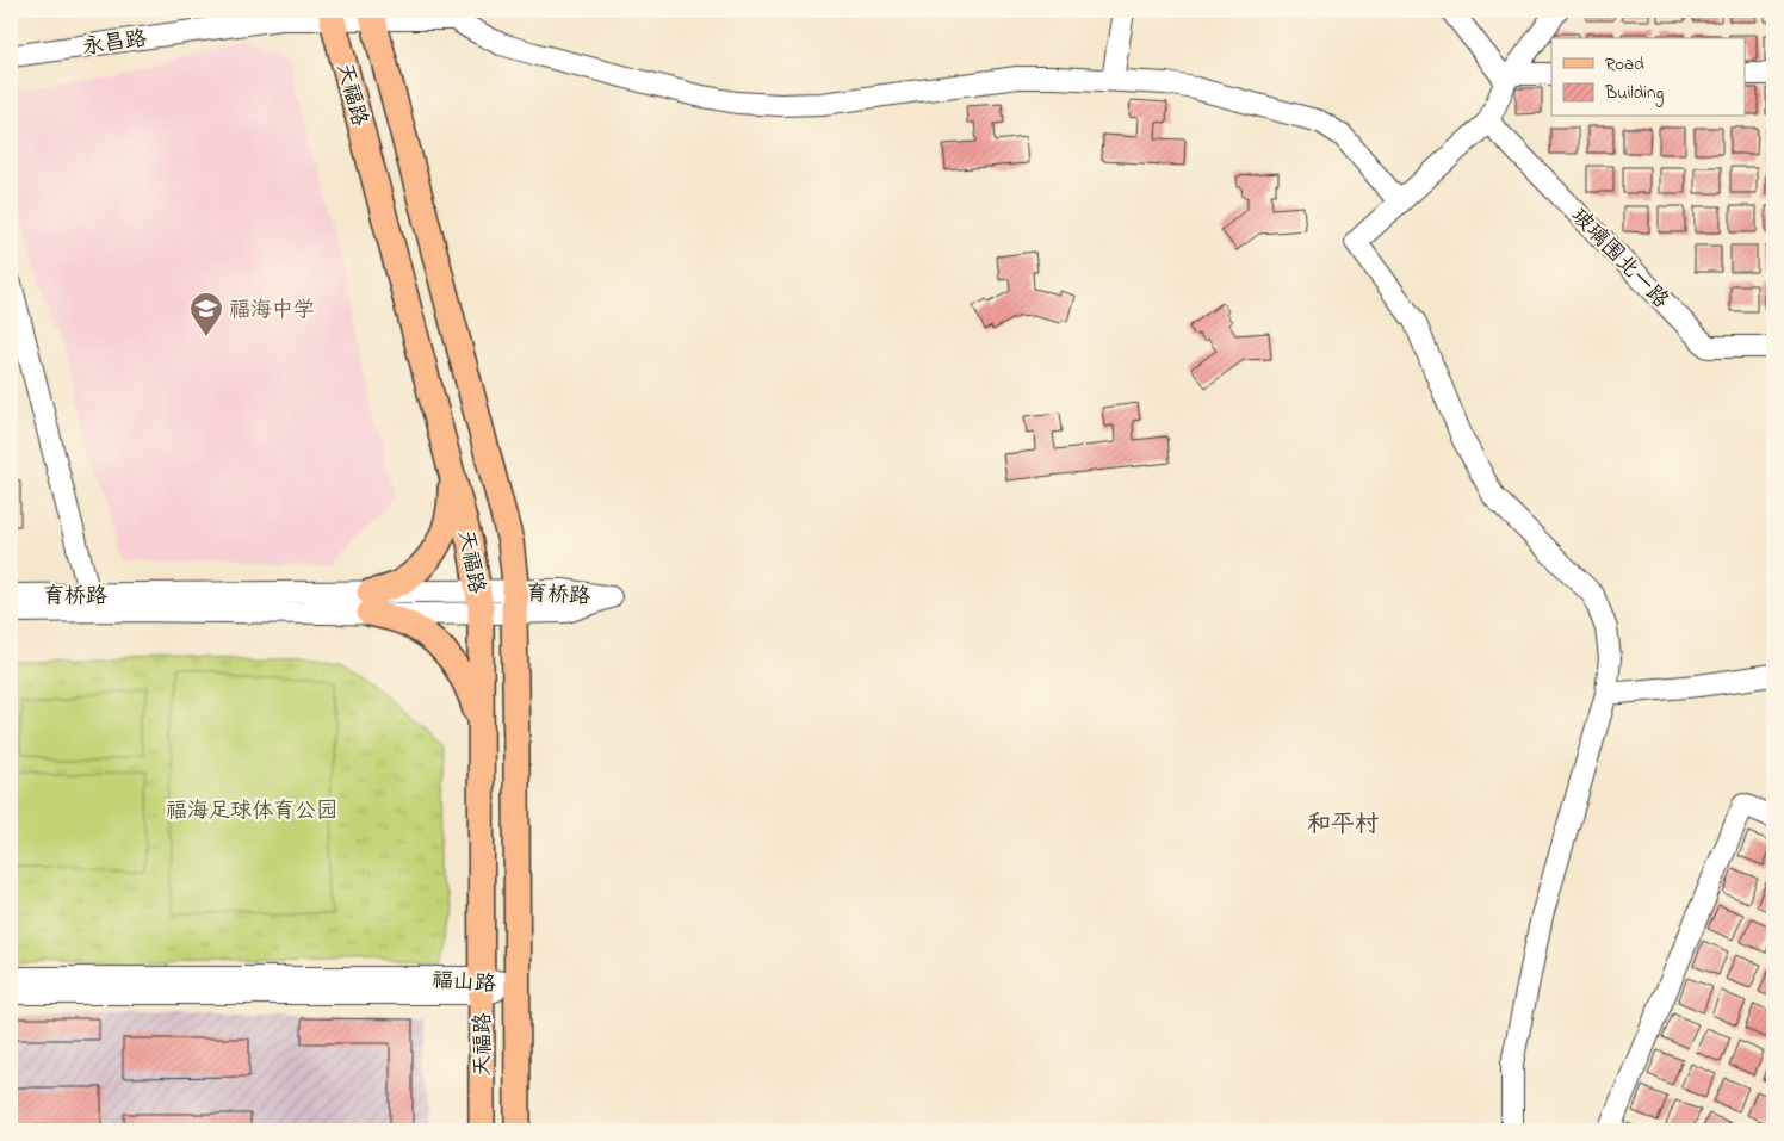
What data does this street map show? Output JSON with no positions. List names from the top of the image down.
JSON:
{
  "streets": {
    "main road": ["天福路"],
    "street": [
      "永昌路",
      "玻璃围北一路",
      "育桥路",
      "福山路"
    ]
  },
  "crossings": [
    ["永昌路", "天福路"],
    ["天福路", "育桥路"],
    ["天福路", "福山路"]
  ],
  "districts": ["和平村"],
  "parks": ["福海足球体育公园"],
  "places": {
    "school or university": ["福海中学"]
  },
  "legend": ["Road", "Building"]
}
